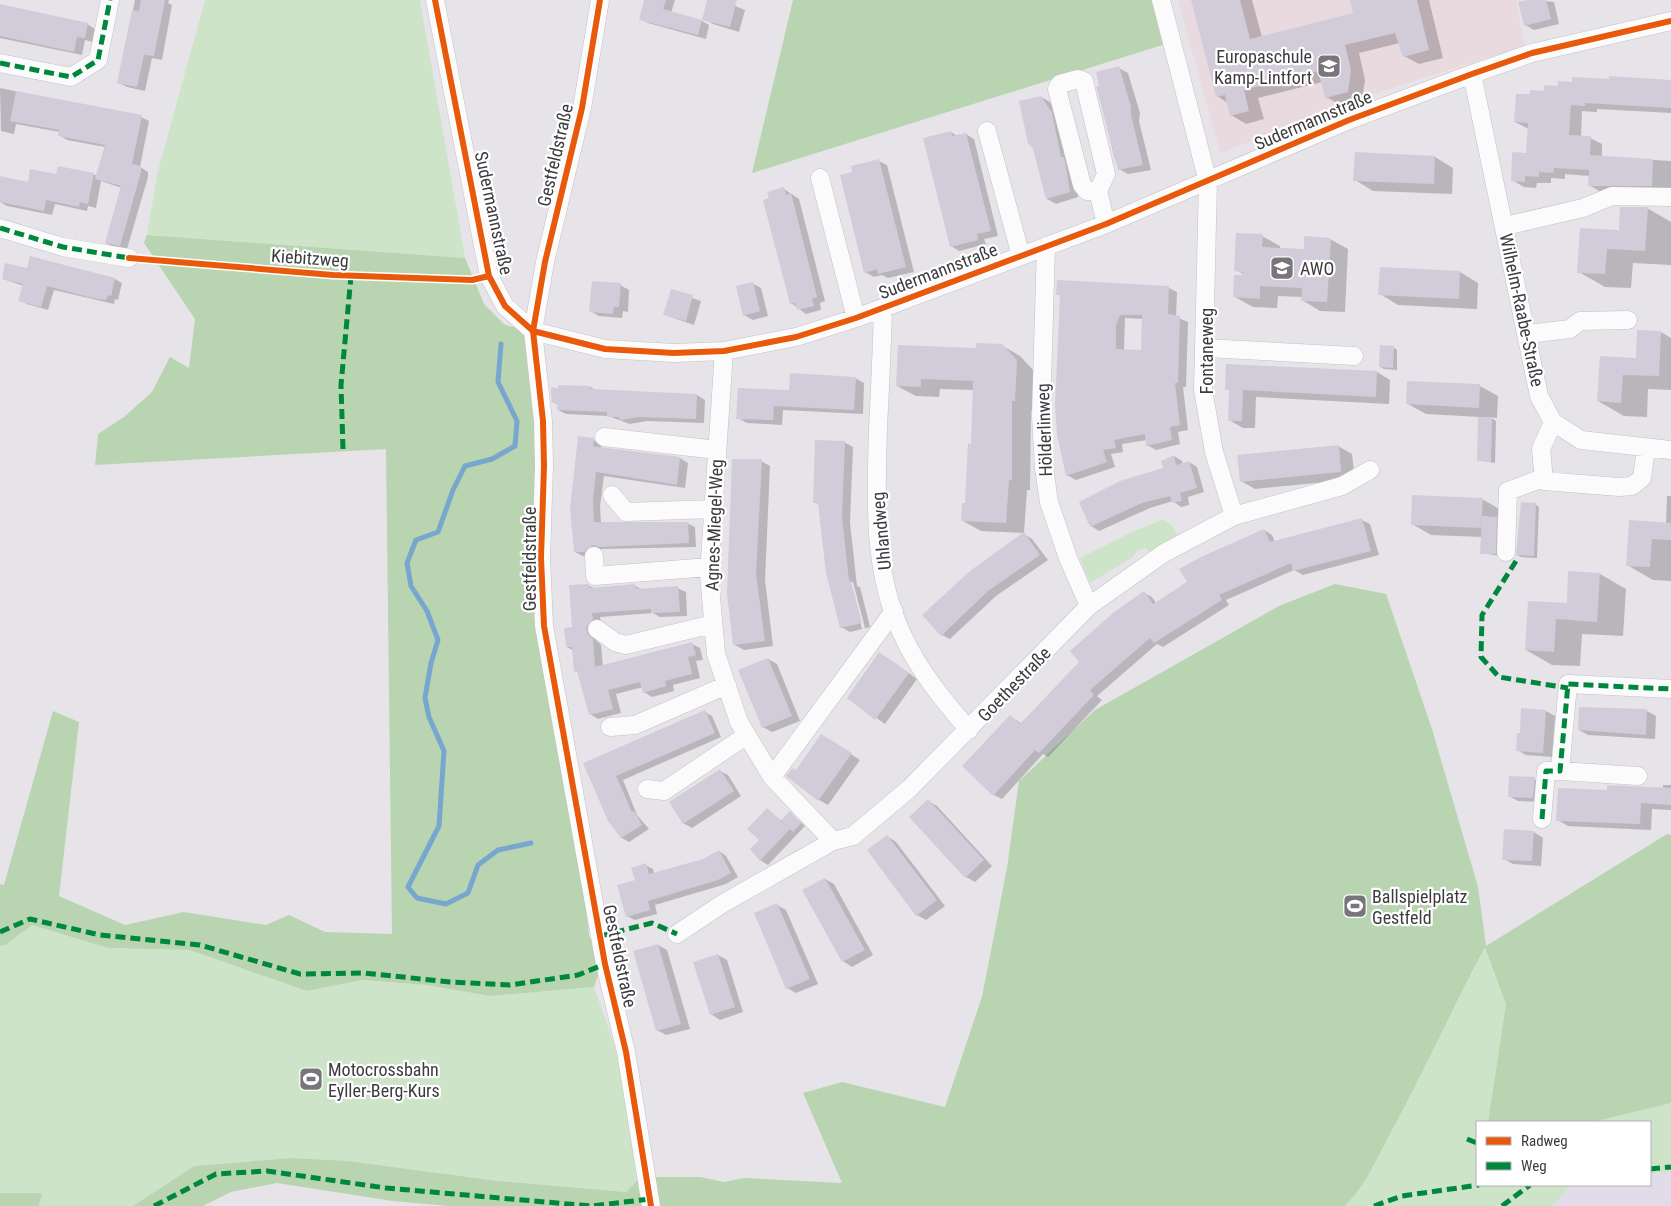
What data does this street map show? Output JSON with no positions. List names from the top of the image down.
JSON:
{
  "streets": {
    "street": [
      "Sudermannstraße",
      "Gestfeldstraße",
      "Wilhelm-Raabe-Straße",
      "Fontaneweg",
      "Hölderlinweg",
      "Agnes-Miegel-Weg",
      "Uhlandweg",
      "Goethestraße"
    ],
    "cycle path": ["Kiebitzweg"]
  },
  "crossings": [
    ["Sudermannstraße", "Gestfeldstraße"],
    ["Sudermannstraße", "Wilhelm-Raabe-Straße"],
    ["Sudermannstraße", "Fontaneweg"],
    ["Sudermannstraße", "Hölderlinweg"],
    ["Sudermannstraße", "Agnes-Miegel-Weg"],
    ["Sudermannstraße", "Uhlandweg"],
    ["Fontaneweg", "Goethestraße"],
    ["Hölderlinweg", "Goethestraße"],
    ["Agnes-Miegel-Weg", "Goethestraße"],
    ["Uhlandweg", "Goethestraße"]
  ],
  "places": {
    "school or university": ["Europaschule Kamp-Lintfort", "AWO"],
    "sports": ["Ballspielplatz Gestfeld", "Motocrossbahn Eyller-Berg-Kurs"]
  },
  "legend": ["Radweg", "Weg"]
}
